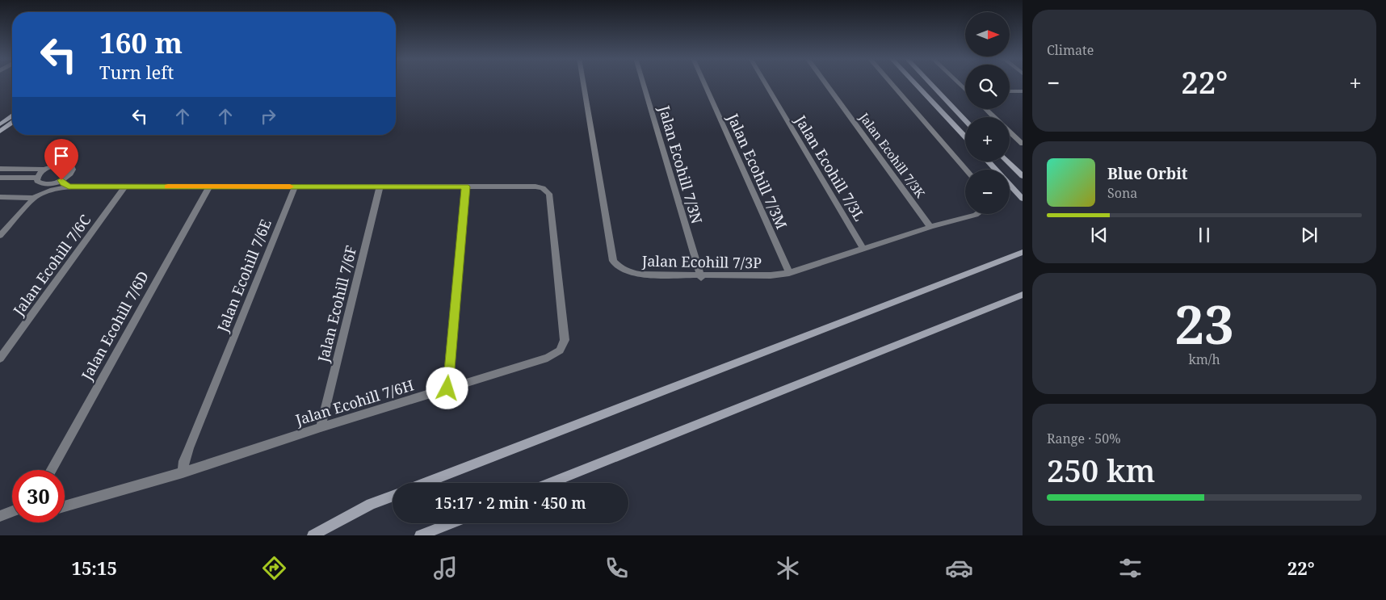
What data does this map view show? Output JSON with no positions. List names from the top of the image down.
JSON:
{
  "streets": {
    "street": [
      "Jalan Ecohill 7/3K",
      "Jalan Ecohill 7/3N",
      "Jalan Ecohill 7/3L",
      "Jalan Ecohill 7/3M",
      "Jalan Ecohill 7/3P",
      "Jalan Ecohill 7/6C",
      "Jalan Ecohill 7/6E",
      "Jalan Ecohill 7/6F",
      "Jalan Ecohill 7/6D",
      "Jalan Ecohill 7/6H"
    ]
  },
  "crossings": [
    ["Jalan Ecohill 7/3K", "Jalan Ecohill 7/3P"],
    ["Jalan Ecohill 7/3N", "Jalan Ecohill 7/3P"],
    ["Jalan Ecohill 7/3L", "Jalan Ecohill 7/3P"],
    ["Jalan Ecohill 7/3M", "Jalan Ecohill 7/3P"],
    ["Jalan Ecohill 7/6E", "Jalan Ecohill 7/6H"],
    ["Jalan Ecohill 7/6F", "Jalan Ecohill 7/6H"]
  ],
  "north": "right",
  "page": {
    "tile": [
      "Climate",
      ["23", "km/h"],
      ["Range · 50%", "250 km"]
    ],
    "map_buttons": ["+", "−"],
    "turn": ["160 m", "Turn left"],
    "heat": ["−", "22°", "+"],
    "song": ["Blue Orbit", "Sona"],
    "limit": "30",
    "trip": "15:17 · 2 min · 450 m",
    "tabs": ["15:15", "22°"]
  }
}
